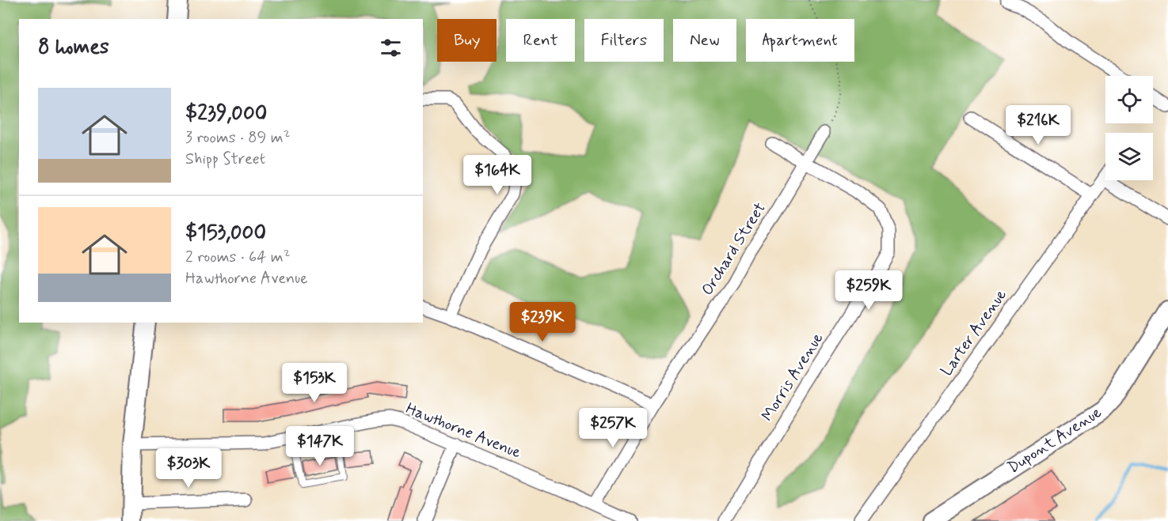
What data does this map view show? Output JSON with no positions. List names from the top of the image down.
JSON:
{
  "streets": {
    "street": [
      "Orchard Street",
      "Larter Avenue",
      "Morris Avenue",
      "Hawthorne Avenue",
      "Dupont Avenue"
    ]
  },
  "crossings": [
    ["Orchard Street", "Morris Avenue"],
    ["Orchard Street", "Hawthorne Avenue"]
  ],
  "page": {
    "chip": [
      "Buy",
      "Rent",
      "Filters",
      "New",
      "Apartment"
    ],
    "heading": "8 homes",
    "list": [
      {
        "name": "$239,000",
        "note": "3 rooms · 89 m² · Shipp Street"
      },
      {
        "name": "$153,000",
        "note": "2 rooms · 64 m² · Hawthorne Avenue"
      }
    ],
    "price": [
      "$216K",
      "$164K",
      "$259K",
      "$239K",
      "$153K",
      "$257K",
      "$147K",
      "$303K"
    ]
  }
}
